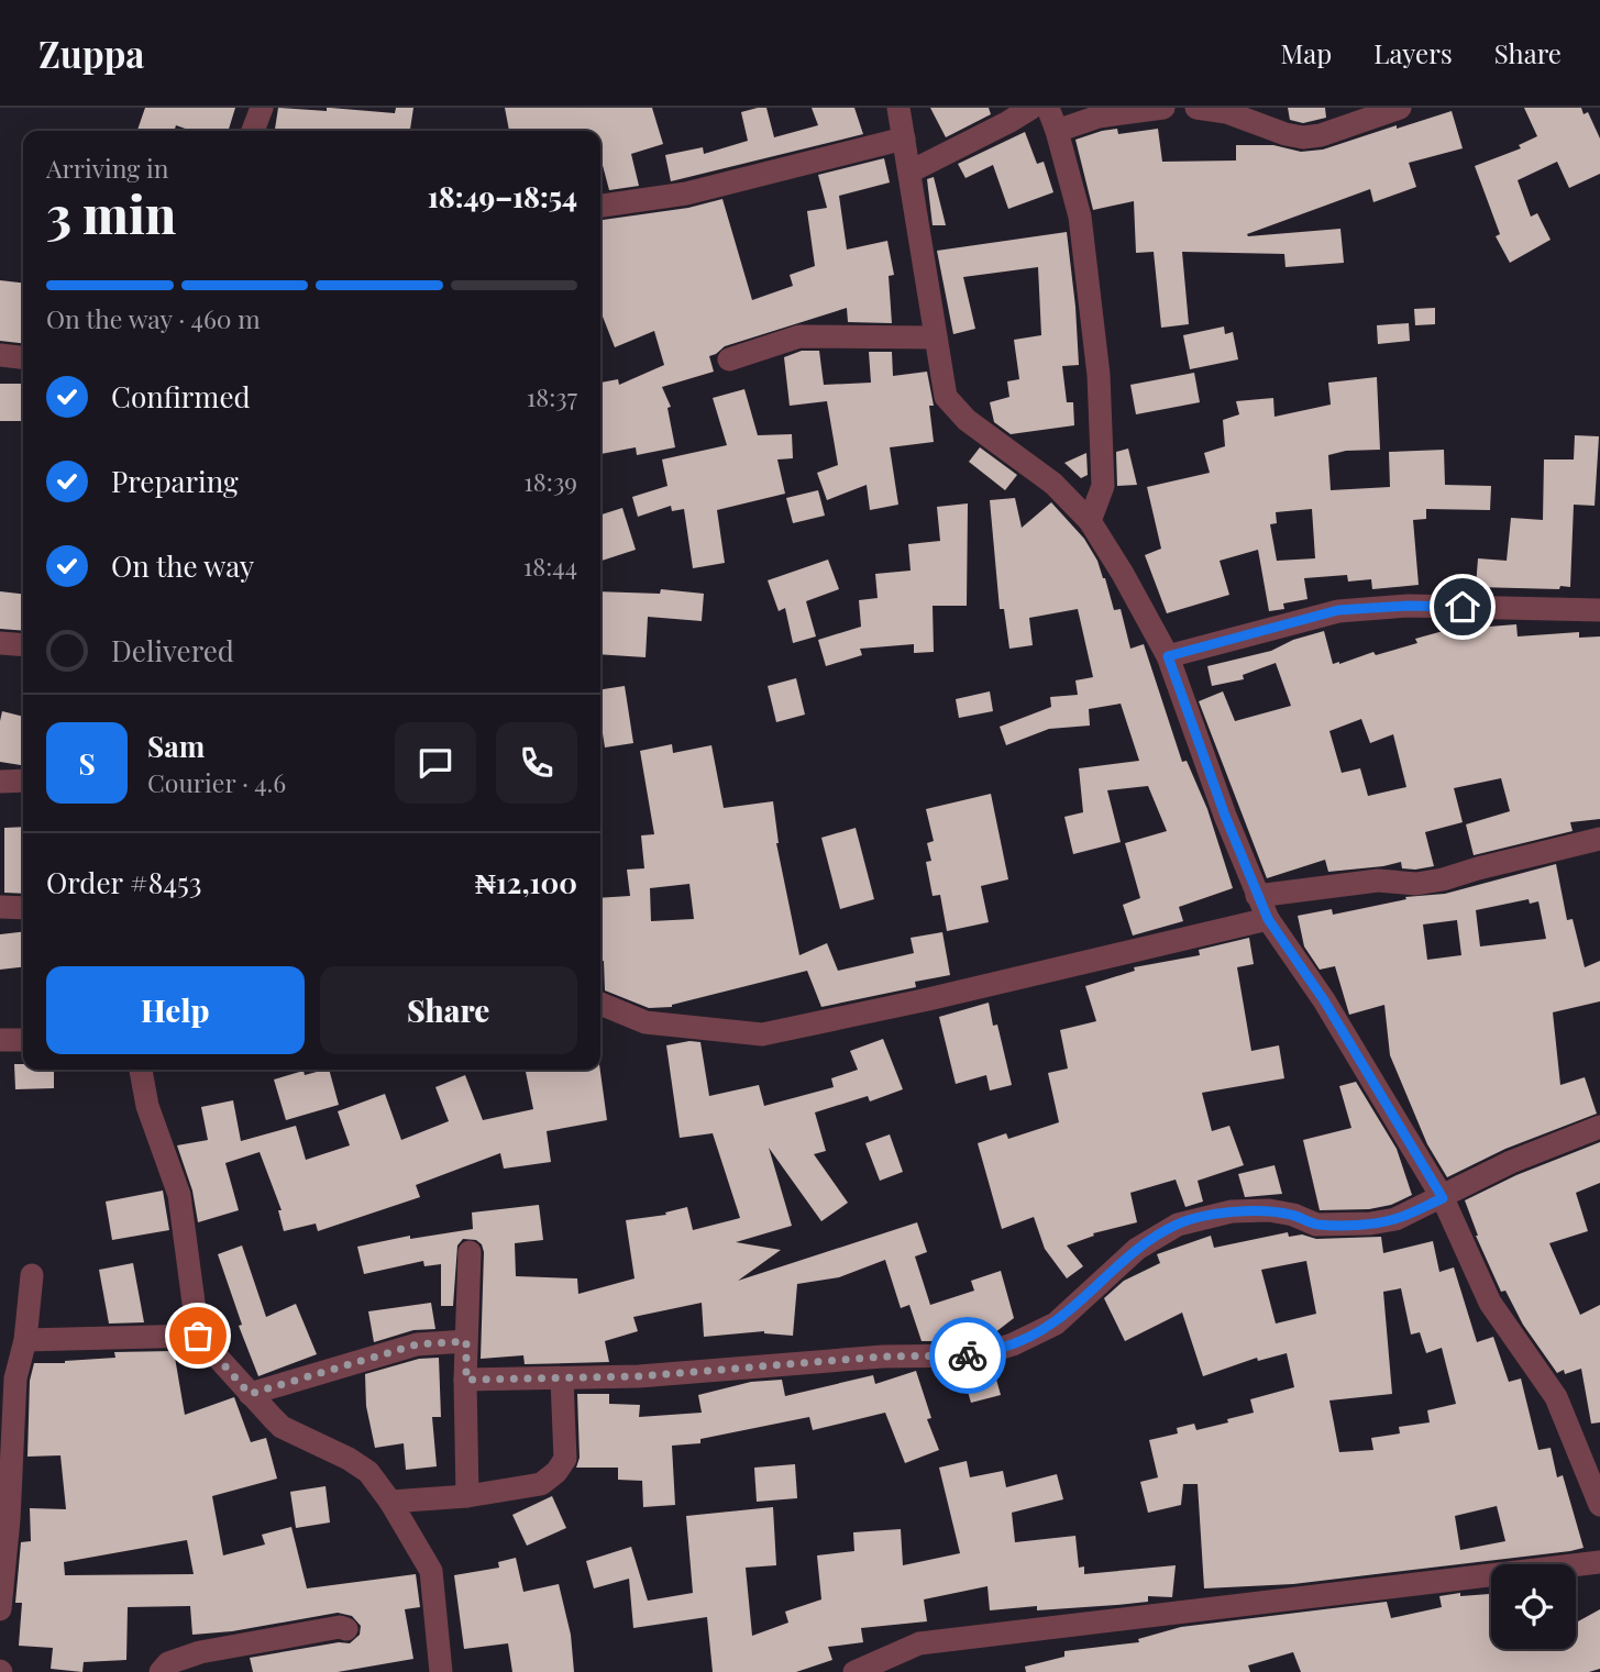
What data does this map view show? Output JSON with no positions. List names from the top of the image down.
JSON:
{
  "page": {
    "header": "Zuppa",
    "nav": ["Map", "Layers", "Share"],
    "heading": ["3 min", "Arriving in", "18:49–18:54"],
    "panel": [
      "Sam",
      "Courier · 4.6",
      "Order #8453",
      "₦12,100"
    ],
    "bar": "On the way · 460 m",
    "list": [
      ["Confirmed", "18:37"],
      ["Preparing", "18:39"],
      ["On the way", "18:44"],
      "Delivered"
    ],
    "round": "S",
    "buttons": ["Help", "Share"]
  }
}
